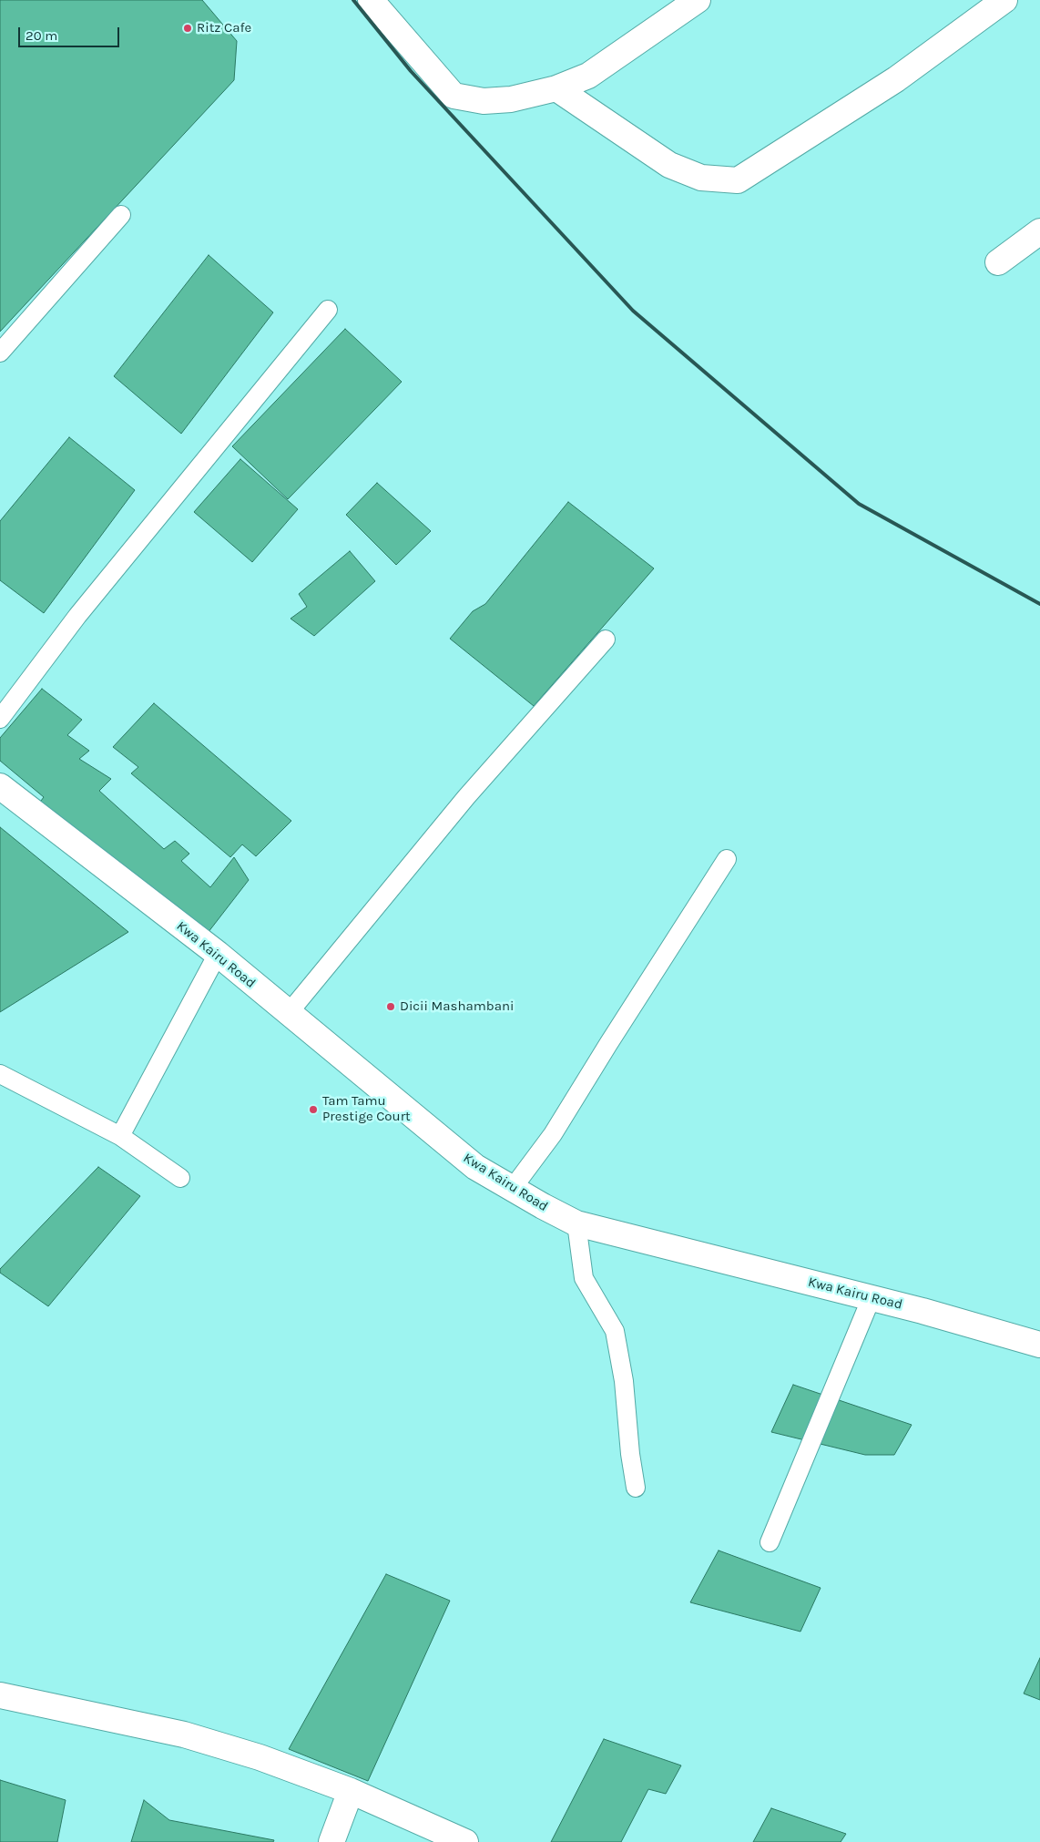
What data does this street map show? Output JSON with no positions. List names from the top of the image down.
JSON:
{
  "streets": {
    "street": ["Kwa Kairu Road"]
  },
  "places": ["Ritz Cafe", "Dicii Mashambani", "Tam Tamu Prestige Court"],
  "scale_bar": "20 m"
}
